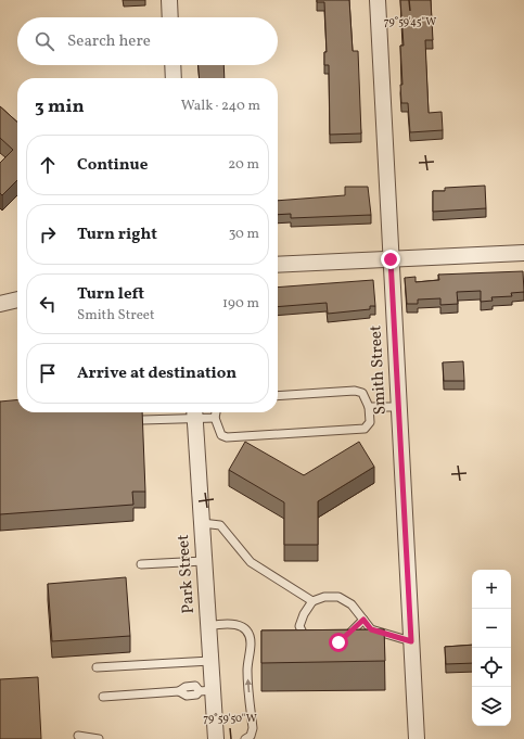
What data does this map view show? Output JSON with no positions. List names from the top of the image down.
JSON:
{
  "streets": {
    "street": ["Smith Street", "Park Street"]
  },
  "page": {
    "search": "Search here",
    "heading": ["3 min", "Walk · 240 m"],
    "list": [
      ["Continue", "20 m"],
      ["Turn right", "30 m"],
      ["Turn left", "Smith Street", "190 m"],
      "Arrive at destination"
    ],
    "map_buttons": ["+", "−"]
  },
  "coordinates": ["79°59'45\"W", "79°59'50\"W"]
}
